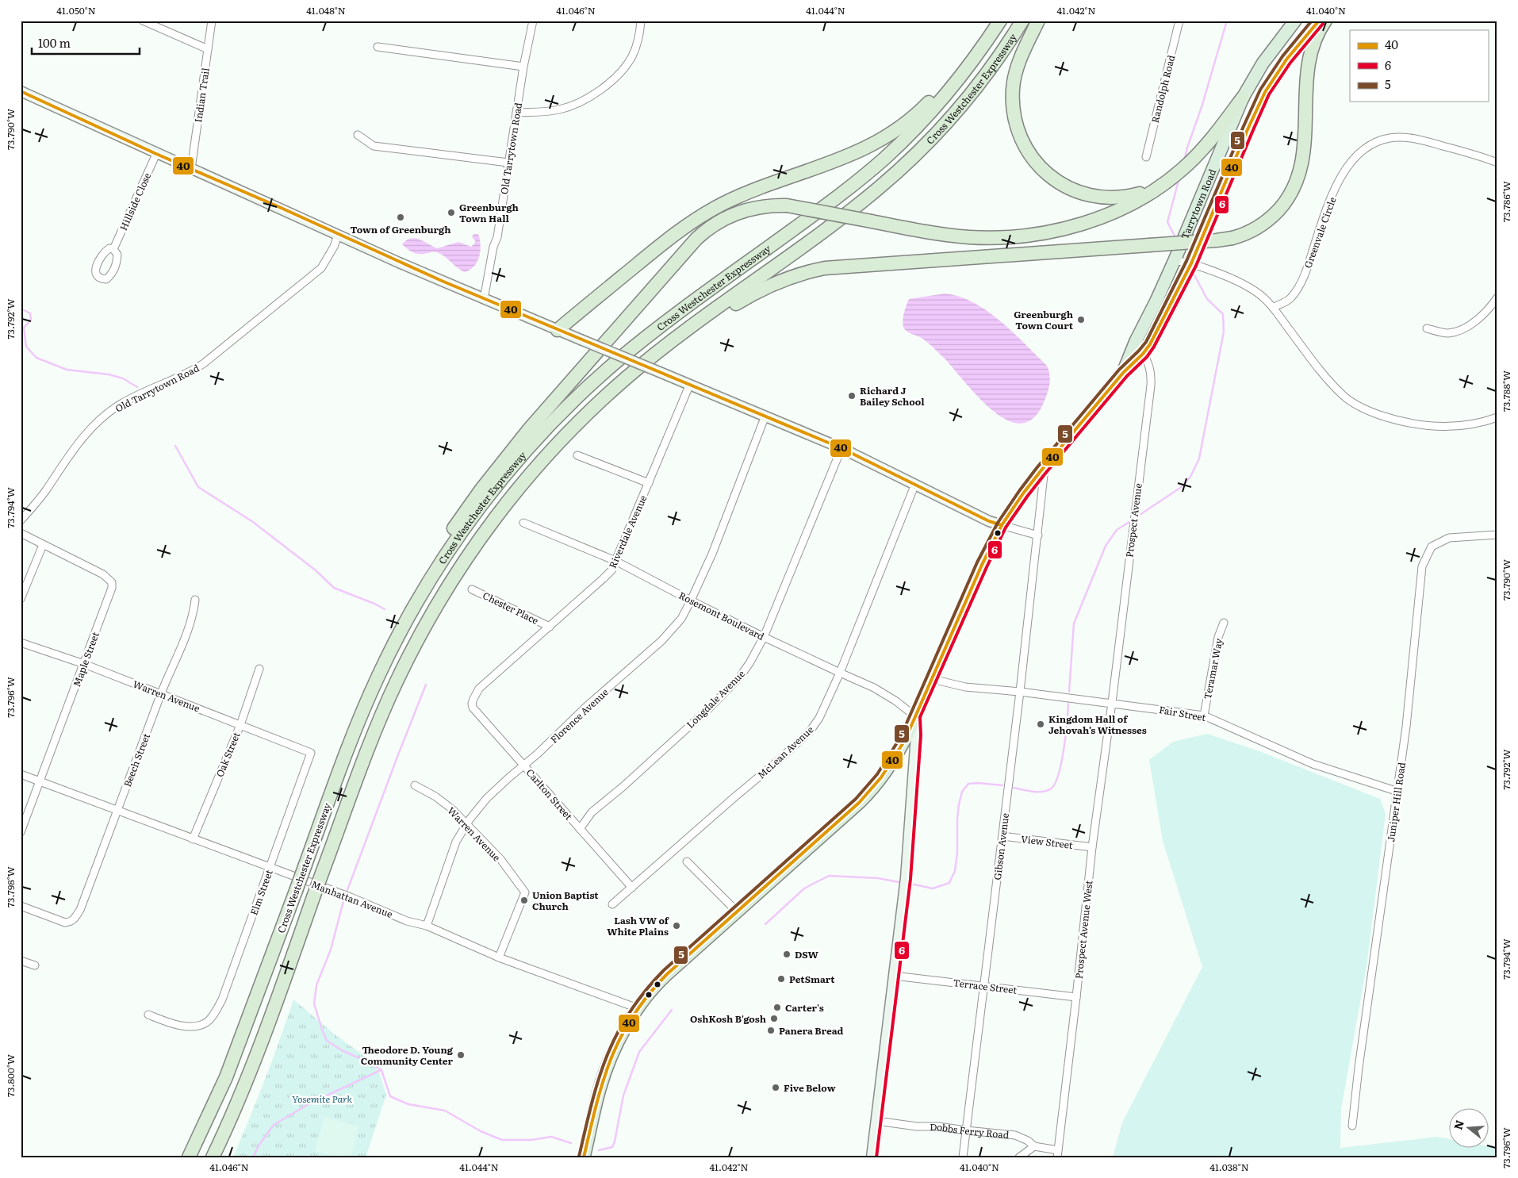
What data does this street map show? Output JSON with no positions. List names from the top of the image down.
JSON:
{
  "streets": {
    "highway": ["Cross Westchester Expressway"],
    "main road": ["Tarrytown Road"],
    "street": [
      "Randolph Road",
      "Indian Trail",
      "Old Tarrytown Road",
      "Hillside Close",
      "Greenvale Circle",
      "Prospect Avenue",
      "Riverdale Avenue",
      "Chester Place",
      "Rosemont Boulevard",
      "Maple Street",
      "Teramar Way",
      "Warren Avenue",
      "Longdale Avenue",
      "Fair Street",
      "Florence Avenue",
      "McLean Avenue",
      "Oak Street",
      "Beech Street",
      "Carlton Street",
      "Juniper Hill Road",
      "View Street",
      "Gibson Avenue",
      "Elm Street",
      "Manhattan Avenue",
      "Prospect Avenue West",
      "Terrace Street",
      "Dobbs Ferry Road"
    ]
  },
  "crossings": [
    ["Tarrytown Road", "Prospect Avenue"],
    ["Tarrytown Road", "Rosemont Boulevard"],
    ["Tarrytown Road", "Fair Street"],
    ["Tarrytown Road", "Gibson Avenue"],
    ["Tarrytown Road", "Manhattan Avenue"],
    ["Prospect Avenue", "Fair Street"],
    ["Prospect Avenue", "Prospect Avenue West"],
    ["Riverdale Avenue", "Chester Place"],
    ["Riverdale Avenue", "Rosemont Boulevard"],
    ["Riverdale Avenue", "Carlton Street"],
    ["Rosemont Boulevard", "Longdale Avenue"],
    ["Rosemont Boulevard", "Florence Avenue"],
    ["Rosemont Boulevard", "McLean Avenue"],
    ["Maple Street", "Warren Avenue"],
    ["Maple Street", "Manhattan Avenue"],
    ["Teramar Way", "Fair Street"],
    ["Warren Avenue", "Florence Avenue"],
    ["Warren Avenue", "Oak Street"],
    ["Warren Avenue", "Beech Street"],
    ["Warren Avenue", "Elm Street"],
    ["Warren Avenue", "Manhattan Avenue"],
    ["Longdale Avenue", "Carlton Street"],
    ["Fair Street", "Juniper Hill Road"],
    ["Fair Street", "Gibson Avenue"],
    ["Fair Street", "Prospect Avenue West"],
    ["Florence Avenue", "Carlton Street"],
    ["Florence Avenue", "Manhattan Avenue"],
    ["McLean Avenue", "Carlton Street"],
    ["Oak Street", "Manhattan Avenue"],
    ["Beech Street", "Manhattan Avenue"],
    ["View Street", "Gibson Avenue"],
    ["View Street", "Prospect Avenue West"],
    ["Gibson Avenue", "Terrace Street"],
    ["Gibson Avenue", "Dobbs Ferry Road"],
    ["Elm Street", "Manhattan Avenue"],
    ["Prospect Avenue West", "Terrace Street"],
    ["Prospect Avenue West", "Dobbs Ferry Road"]
  ],
  "parks": ["Yosemite Park"],
  "places": [
    "Greenburgh Town Hall",
    "Town of Greenburgh",
    "Greenburgh Town Court",
    "Richard J Bailey School",
    "Kingdom Hall of Jehovah’s Witnesses",
    "Union Baptist Church",
    "Lash VW of White Plains",
    "DSW",
    "PetSmart",
    "Carter's",
    "OshKosh B'gosh",
    "Panera Bread",
    "Theodore D. Young Community Center",
    "Five Below"
  ],
  "lines": ["transit line 40", "transit line 5", "transit line 6"],
  "legend": ["40", "6", "5"],
  "scale_bar": "100 m",
  "north": "left",
  "coordinates": [
    "41.050°N",
    "41.048°N",
    "41.046°N",
    "41.044°N",
    "41.042°N",
    "41.040°N",
    "73.790°W",
    "73.786°W",
    "73.792°W",
    "73.788°W",
    "73.794°W",
    "73.796°W",
    "73.798°W",
    "73.800°W",
    "41.038°N"
  ]
}
